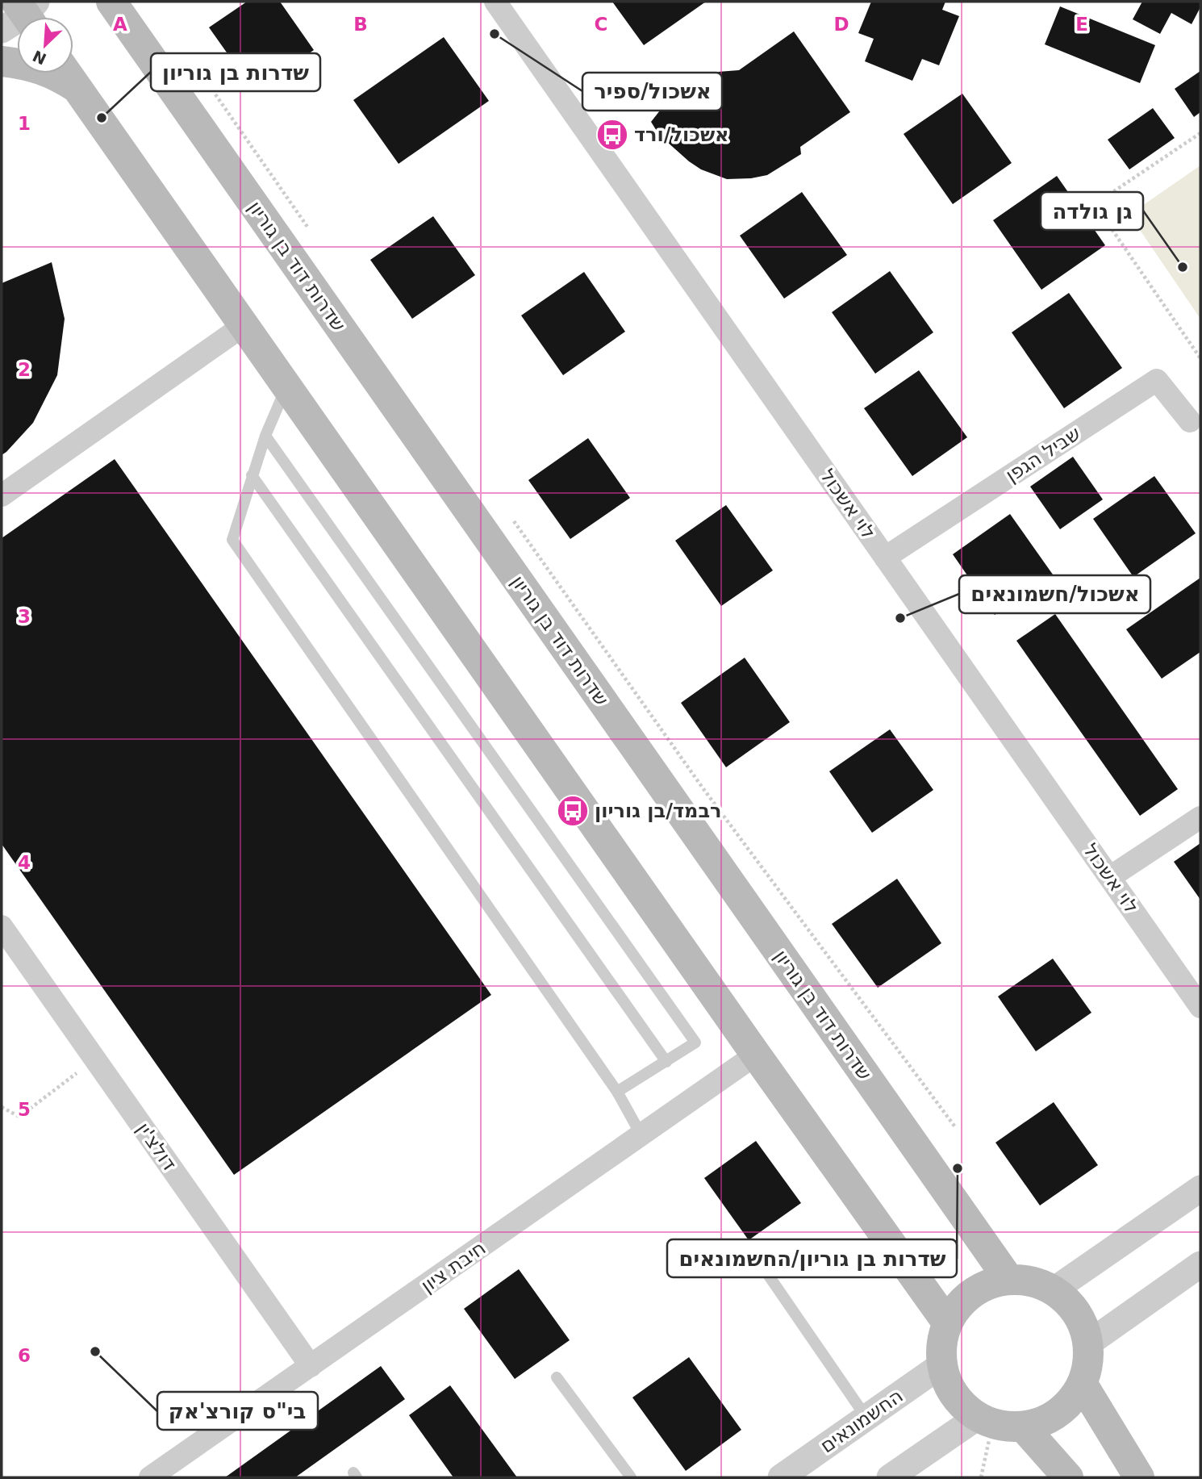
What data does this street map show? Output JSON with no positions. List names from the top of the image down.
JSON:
{
  "streets": {
    "main road": ["שדרות דוד בן גוריון"],
    "street": [
      "שביל הגפן",
      "לוי אשכול",
      "דולצ'ין",
      "חיבת ציון",
      "החשמונאים"
    ]
  },
  "crossings": [
    ["שדרות דוד בן גוריון", "החשמונאים"],
    ["שביל הגפן", "לוי אשכול"],
    ["דולצ'ין", "חיבת ציון"]
  ],
  "places": {
    "other": [
      "אשכול/ספיר",
      "שדרות בן גוריון",
      "גן גולדה",
      "אשכול/חשמונאים",
      "שדרות בן גוריון/החשמונאים",
      "בי\"ס קורצ'אק"
    ],
    "bus stop": ["אשכול/ורד", "רבמד/בן גוריון"]
  },
  "north": "bottom left",
  "grid": {
    "columns": [
      "A",
      "B",
      "C",
      "D",
      "E"
    ],
    "rows": [
      "1",
      "2",
      "3",
      "4",
      "5",
      "6"
    ]
  }
}
